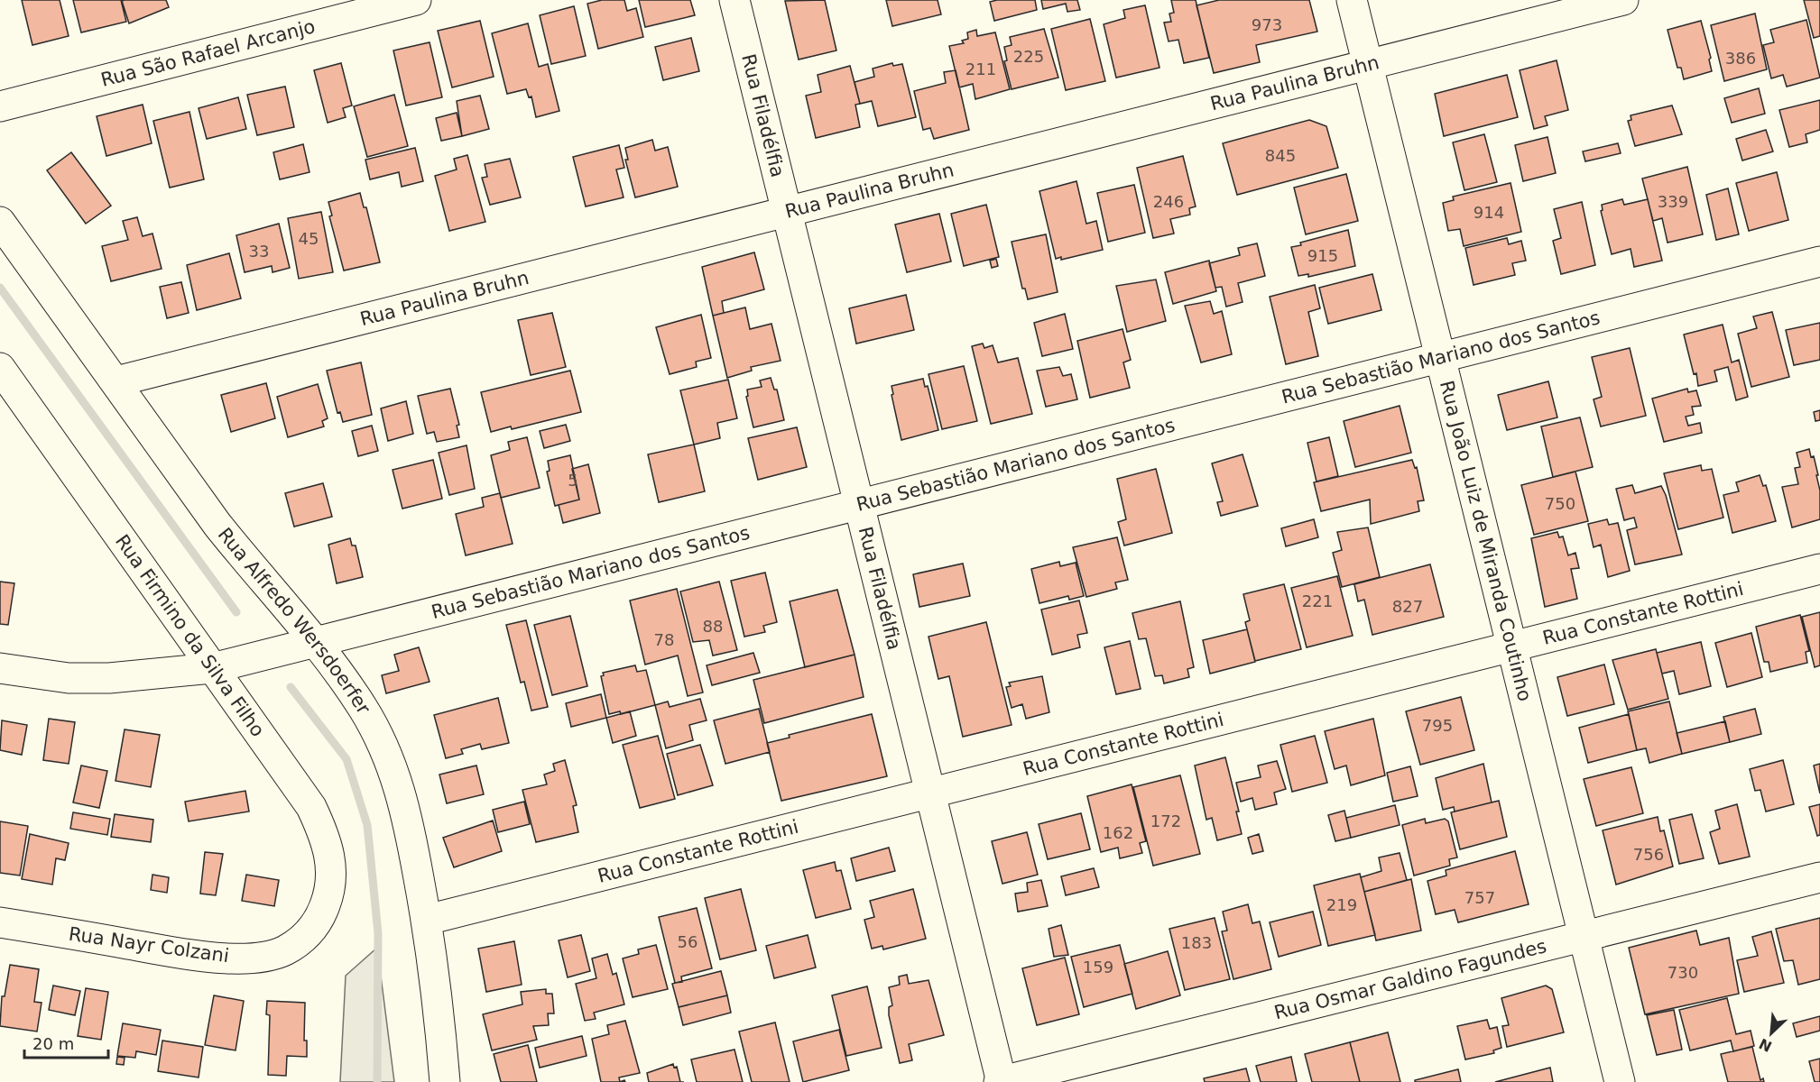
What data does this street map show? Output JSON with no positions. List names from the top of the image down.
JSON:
{
  "streets": {
    "street": [
      "Rua São Rafael Arcanjo",
      "Rua Paulina Bruhn",
      "Rua Filadélfia",
      "Rua Sebastião Mariano dos Santos",
      "Rua João Luiz de Miranda Coutinho",
      "Rua Constante Rottini",
      "Rua Alfredo Wersdoerfer",
      "Rua Firmino da Silva Filho",
      "Rua Nayr Colzani",
      "Rua Osmar Galdino Fagundes"
    ]
  },
  "crossings": [
    ["Rua Paulina Bruhn", "Rua Filadélfia"],
    ["Rua Paulina Bruhn", "Rua João Luiz de Miranda Coutinho"],
    ["Rua Paulina Bruhn", "Rua Alfredo Wersdoerfer"],
    ["Rua Filadélfia", "Rua Sebastião Mariano dos Santos"],
    ["Rua Filadélfia", "Rua Constante Rottini"],
    ["Rua Filadélfia", "Rua Osmar Galdino Fagundes"],
    ["Rua Sebastião Mariano dos Santos", "Rua João Luiz de Miranda Coutinho"],
    ["Rua Sebastião Mariano dos Santos", "Rua Alfredo Wersdoerfer"],
    ["Rua Sebastião Mariano dos Santos", "Rua Firmino da Silva Filho"],
    ["Rua João Luiz de Miranda Coutinho", "Rua Constante Rottini"],
    ["Rua João Luiz de Miranda Coutinho", "Rua Osmar Galdino Fagundes"],
    ["Rua Constante Rottini", "Rua Alfredo Wersdoerfer"],
    ["Rua Firmino da Silva Filho", "Rua Nayr Colzani"]
  ],
  "house_numbers": [
    "973",
    "225",
    "386",
    "211",
    "845",
    "246",
    "339",
    "914",
    "45",
    "33",
    "915",
    "5",
    "750",
    "221",
    "827",
    "88",
    "78",
    "795",
    "172",
    "162",
    "756",
    "757",
    "219",
    "56",
    "183",
    "159",
    "730"
  ],
  "scale_bar": "20 m",
  "north": "bottom left"
}
